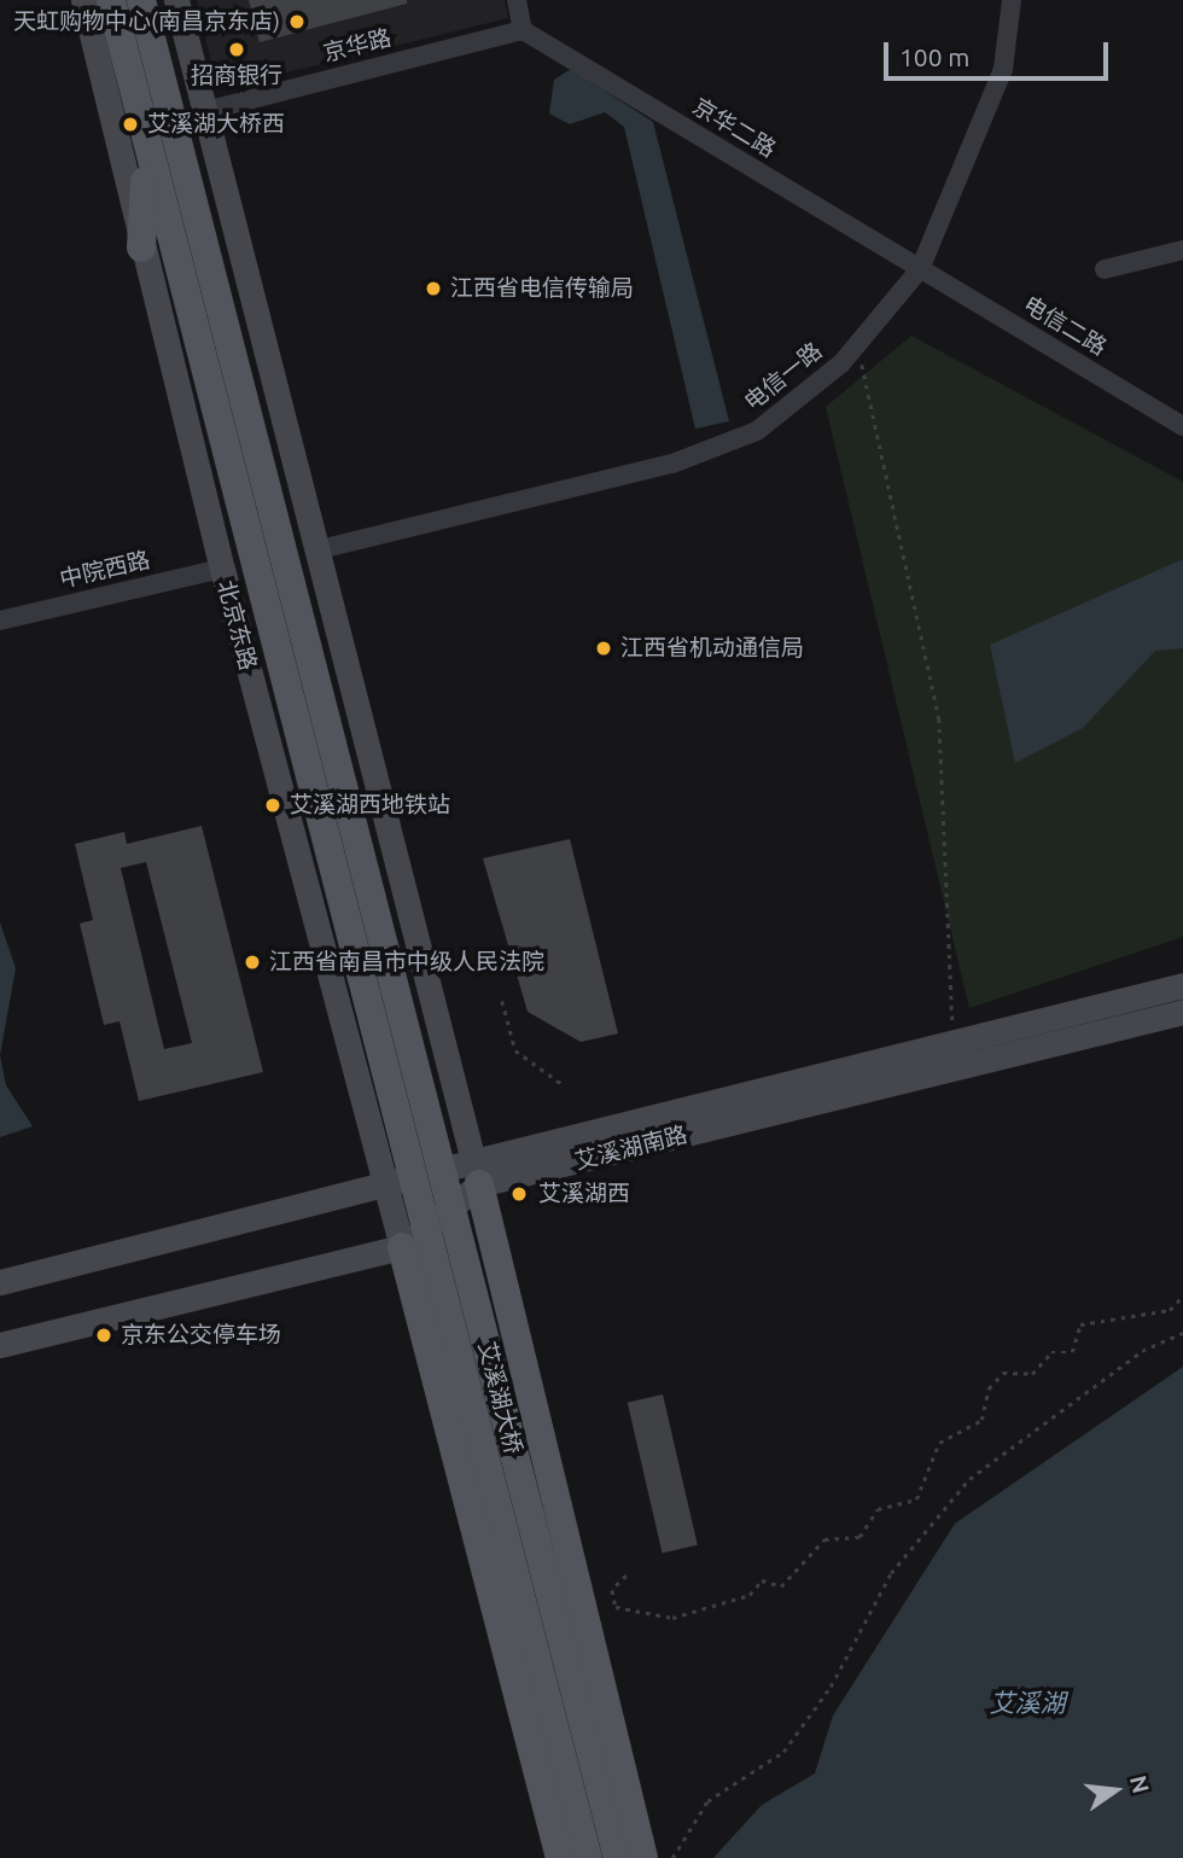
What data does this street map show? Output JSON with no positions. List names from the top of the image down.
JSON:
{
  "streets": {
    "main road": ["北京东路", "艾溪湖南路", "艾溪湖大桥"],
    "street": [
      "京华路",
      "京华二路",
      "电信二路",
      "电信一路",
      "中院西路"
    ]
  },
  "crossings": [
    ["京华路", "京华二路"],
    ["京华二路", "电信二路"],
    ["京华二路", "电信一路"],
    ["电信二路", "电信一路"],
    ["中院西路", "北京东路"],
    ["北京东路", "艾溪湖南路"],
    ["北京东路", "艾溪湖大桥"]
  ],
  "water": ["艾溪湖"],
  "places": [
    "天虹购物中心(南昌京东店)",
    "招商银行",
    "艾溪湖大桥西",
    "江西省电信传输局",
    "江西省机动通信局",
    "艾溪湖西地铁站",
    "江西省南昌市中级人民法院",
    "艾溪湖西",
    "京东公交停车场"
  ],
  "scale_bar": "100 m",
  "north": "right"
}
